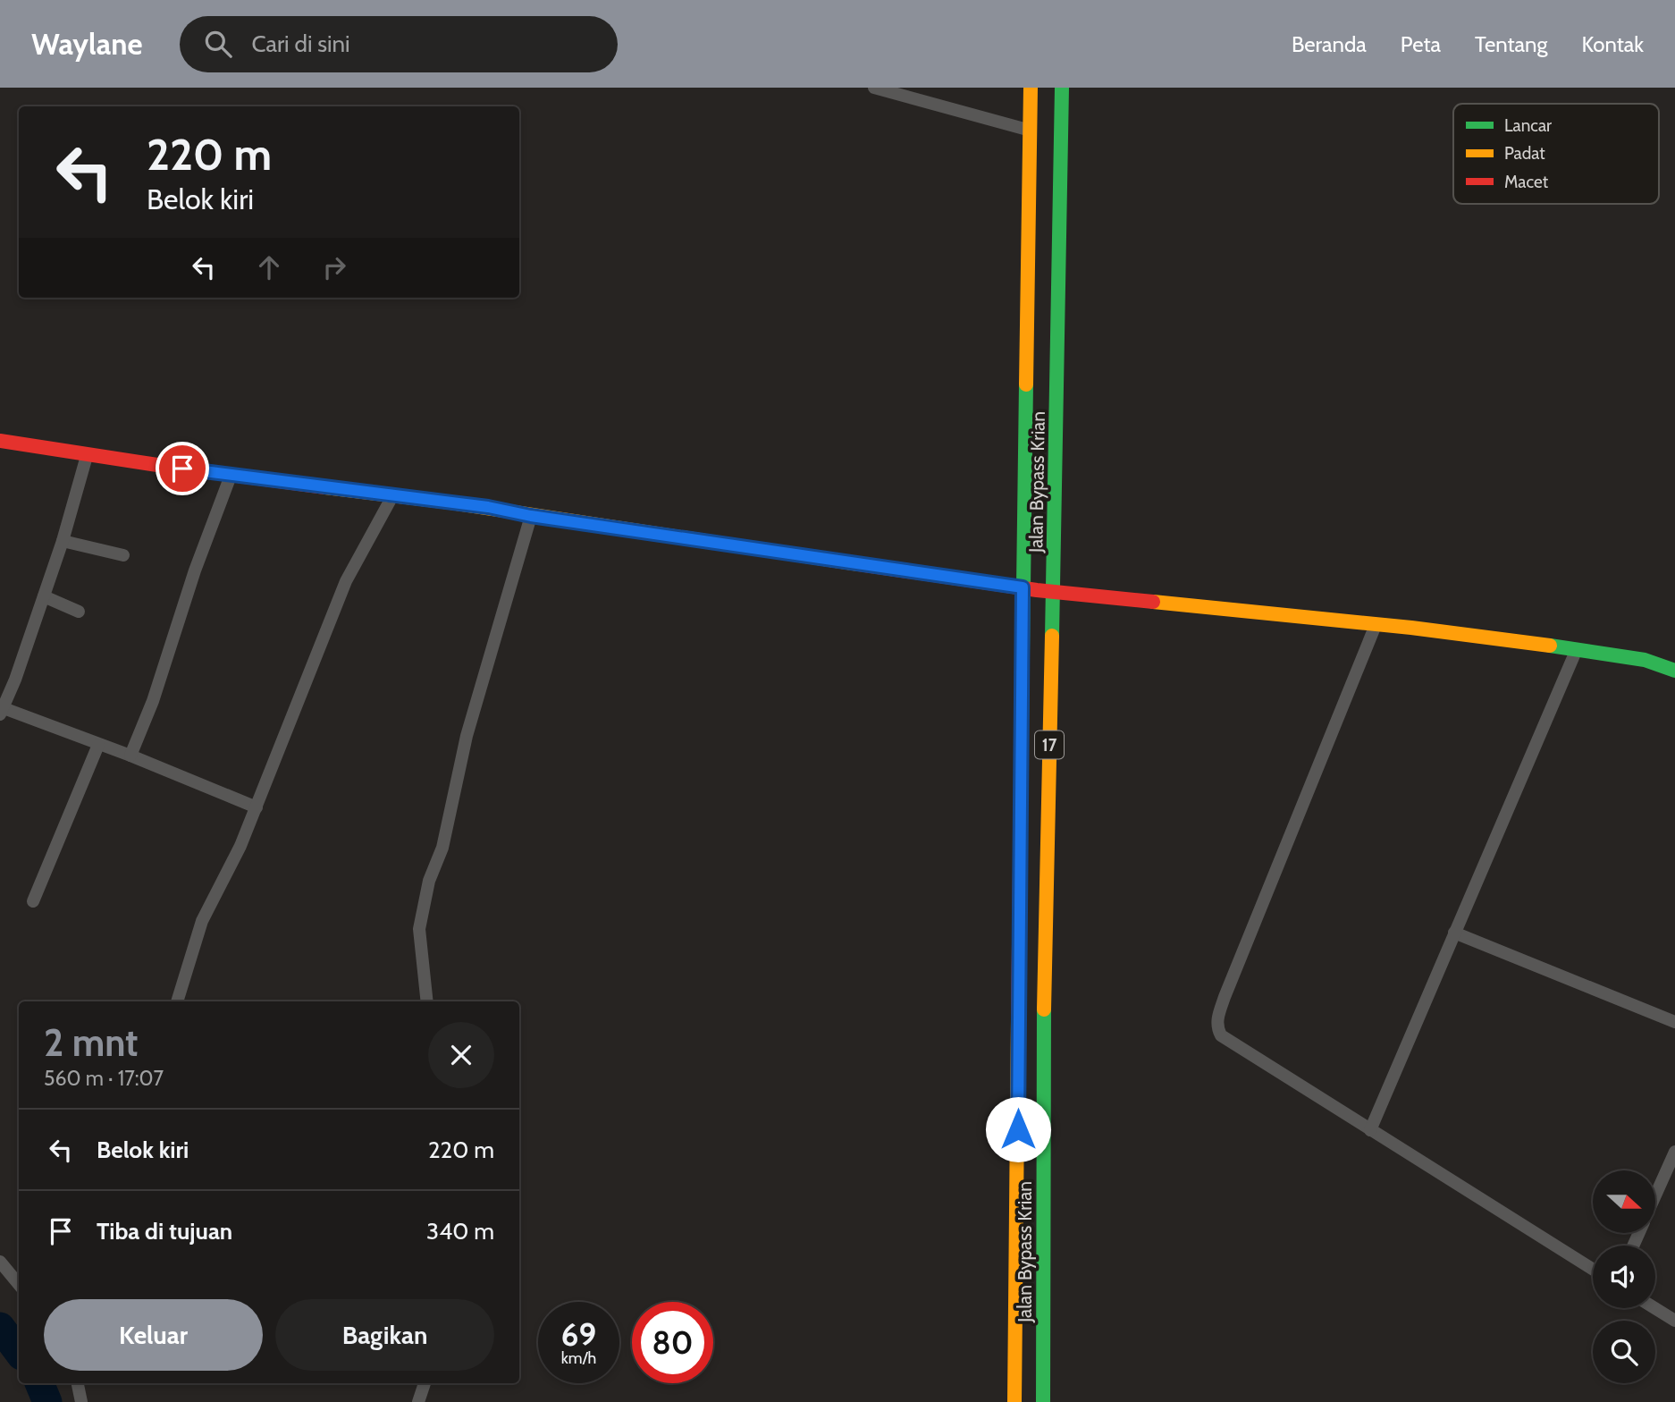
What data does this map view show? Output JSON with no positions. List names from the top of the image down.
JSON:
{
  "streets": {
    "main road": ["Jalan Bypass Krian", "17"]
  },
  "legend": ["Lancar", "Padat", "Macet"],
  "north": "right",
  "page": {
    "header": "Waylane",
    "search": "Cari di sini",
    "nav": [
      "Beranda",
      "Peta",
      "Tentang",
      "Kontak"
    ],
    "turn": ["220 m", "Belok kiri"],
    "heading": ["2 mnt", "560 m · 17:07"],
    "list": [
      {
        "name": "Belok kiri",
        "value": "220 m"
      },
      {
        "name": "Tiba di tujuan",
        "value": "340 m"
      }
    ],
    "buttons": ["Keluar", "Bagikan"],
    "speed": "69 km/h",
    "limit": "80"
  }
}
